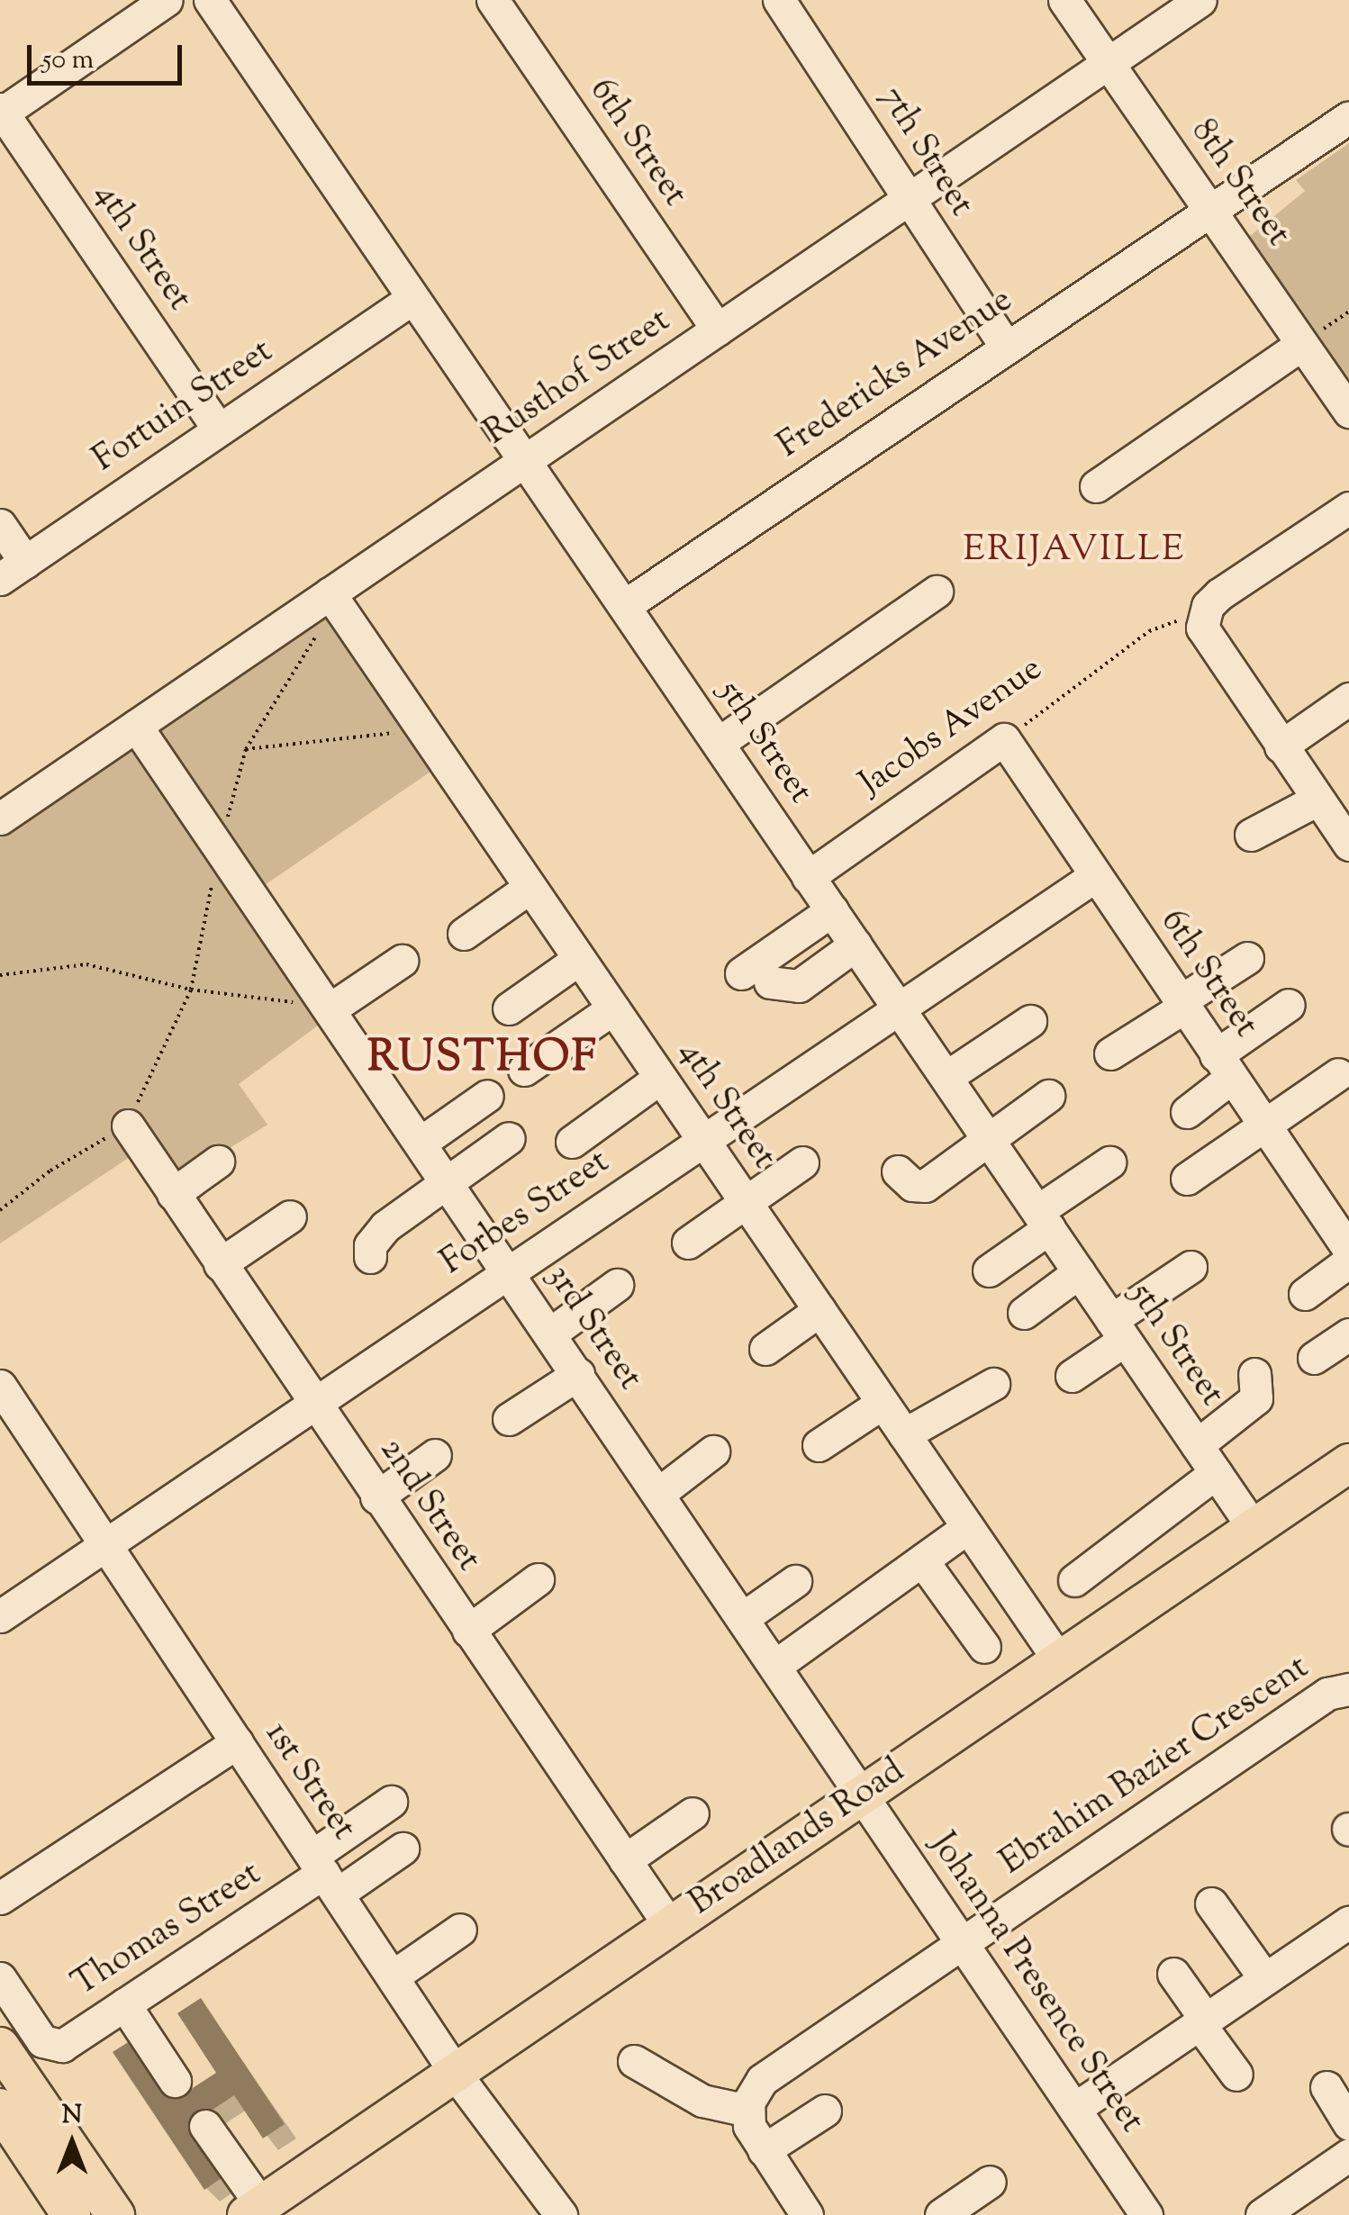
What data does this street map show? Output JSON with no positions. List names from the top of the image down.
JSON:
{
  "streets": {
    "main road": ["Broadlands Road"],
    "street": [
      "6th Street",
      "7th Street",
      "8th Street",
      "4th Street",
      "Fredericks Avenue",
      "Rusthof Street",
      "Fortuin Street",
      "Jacobs Avenue",
      "5th Street",
      "Forbes Street",
      "3rd Street",
      "2nd Street",
      "Ebrahim Bazier Crescent",
      "1st Street",
      "Thomas Street",
      "Johanna Presence Street"
    ]
  },
  "crossings": [
    ["6th Street", "Rusthof Street"],
    ["6th Street", "Jacobs Avenue"],
    ["6th Street", "Forbes Street"],
    ["7th Street", "Fredericks Avenue"],
    ["7th Street", "Rusthof Street"],
    ["8th Street", "Fredericks Avenue"],
    ["8th Street", "Rusthof Street"],
    ["4th Street", "Rusthof Street"],
    ["4th Street", "Fortuin Street"],
    ["4th Street", "Forbes Street"],
    ["4th Street", "Broadlands Road"],
    ["Fredericks Avenue", "5th Street"],
    ["Rusthof Street", "5th Street"],
    ["Rusthof Street", "3rd Street"],
    ["Fortuin Street", "5th Street"],
    ["Jacobs Avenue", "5th Street"],
    ["5th Street", "Forbes Street"],
    ["5th Street", "Broadlands Road"],
    ["Forbes Street", "3rd Street"],
    ["Forbes Street", "2nd Street"],
    ["Forbes Street", "1st Street"],
    ["3rd Street", "Broadlands Road"],
    ["3rd Street", "Johanna Presence Street"],
    ["2nd Street", "Broadlands Road"],
    ["Ebrahim Bazier Crescent", "Johanna Presence Street"],
    ["1st Street", "Broadlands Road"],
    ["1st Street", "Thomas Street"],
    ["Broadlands Road", "Johanna Presence Street"]
  ],
  "districts": ["ERIJAVILLE", "RUSTHOF"],
  "scale_bar": "50 m",
  "north": "top"
}
